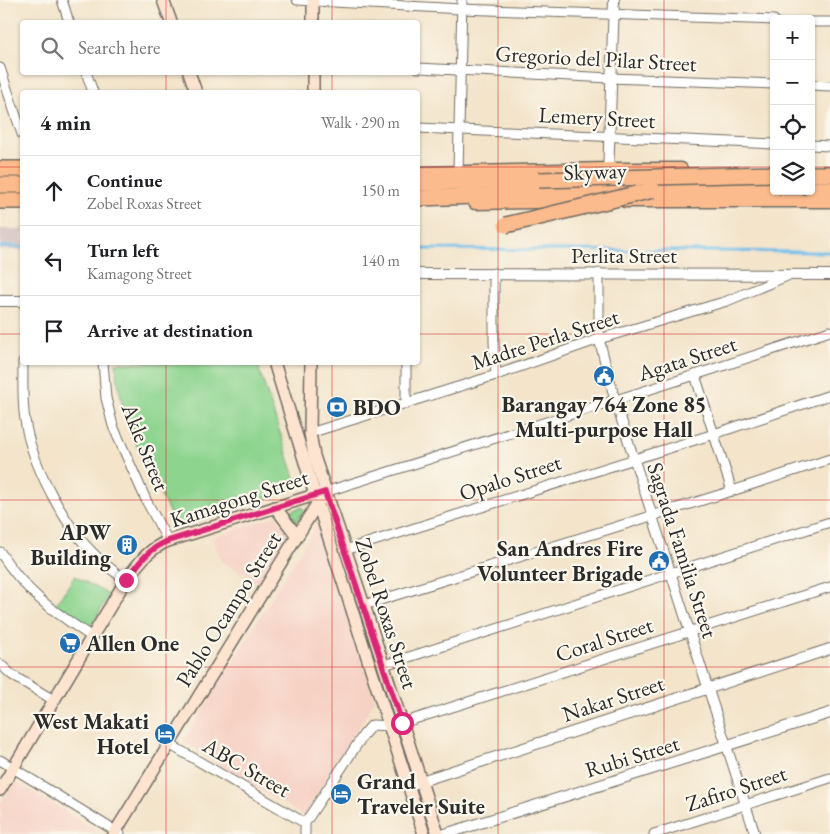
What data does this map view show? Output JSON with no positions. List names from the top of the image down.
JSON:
{
  "streets": {
    "highway": ["Skyway"],
    "main road": ["Kamagong Street", "Pablo Ocampo Street", "Zobel Roxas Street"],
    "street": [
      "Gregorio del Pilar Street",
      "Lemery Street",
      "Perlita Street",
      "Madre Perla Street",
      "Agata Street",
      "Akle Street",
      "Opalo Street",
      "Sagrada Familia Street",
      "Coral Street",
      "Nakar Street",
      "Rubi Street",
      "ABC Street",
      "Zafiro Street"
    ]
  },
  "crossings": [
    ["Perlita Street", "Madre Perla Street"],
    ["Perlita Street", "Sagrada Familia Street"],
    ["Madre Perla Street", "Sagrada Familia Street"],
    ["Agata Street", "Kamagong Street"],
    ["Agata Street", "Sagrada Familia Street"],
    ["Agata Street", "Pablo Ocampo Street"],
    ["Agata Street", "Zobel Roxas Street"],
    ["Akle Street", "Kamagong Street"],
    ["Opalo Street", "Sagrada Familia Street"],
    ["Opalo Street", "Zobel Roxas Street"],
    ["Kamagong Street", "Pablo Ocampo Street"],
    ["Kamagong Street", "Zobel Roxas Street"],
    ["Sagrada Familia Street", "Coral Street"],
    ["Sagrada Familia Street", "Nakar Street"],
    ["Sagrada Familia Street", "Rubi Street"],
    ["Sagrada Familia Street", "Zafiro Street"],
    ["Pablo Ocampo Street", "Zobel Roxas Street"],
    ["Pablo Ocampo Street", "ABC Street"],
    ["Zobel Roxas Street", "Coral Street"],
    ["Zobel Roxas Street", "Nakar Street"],
    ["Coral Street", "ABC Street"]
  ],
  "places": {
    "public building": ["Barangay 764 Zone 85 Multi-purpose Hall", "San Andres Fire Volunteer Brigade"],
    "bank": ["BDO"],
    "building": ["APW Building"],
    "supermarket": ["Allen One"],
    "hotel": ["West Makati Hotel", "Grand Traveler Suite"]
  },
  "page": {
    "map_buttons": ["+", "−"],
    "search": "Search here",
    "heading": ["4 min", "Walk · 290 m"],
    "list": [
      ["Continue", "Zobel Roxas Street", "150 m"],
      ["Turn left", "Kamagong Street", "140 m"],
      "Arrive at destination"
    ]
  }
}
